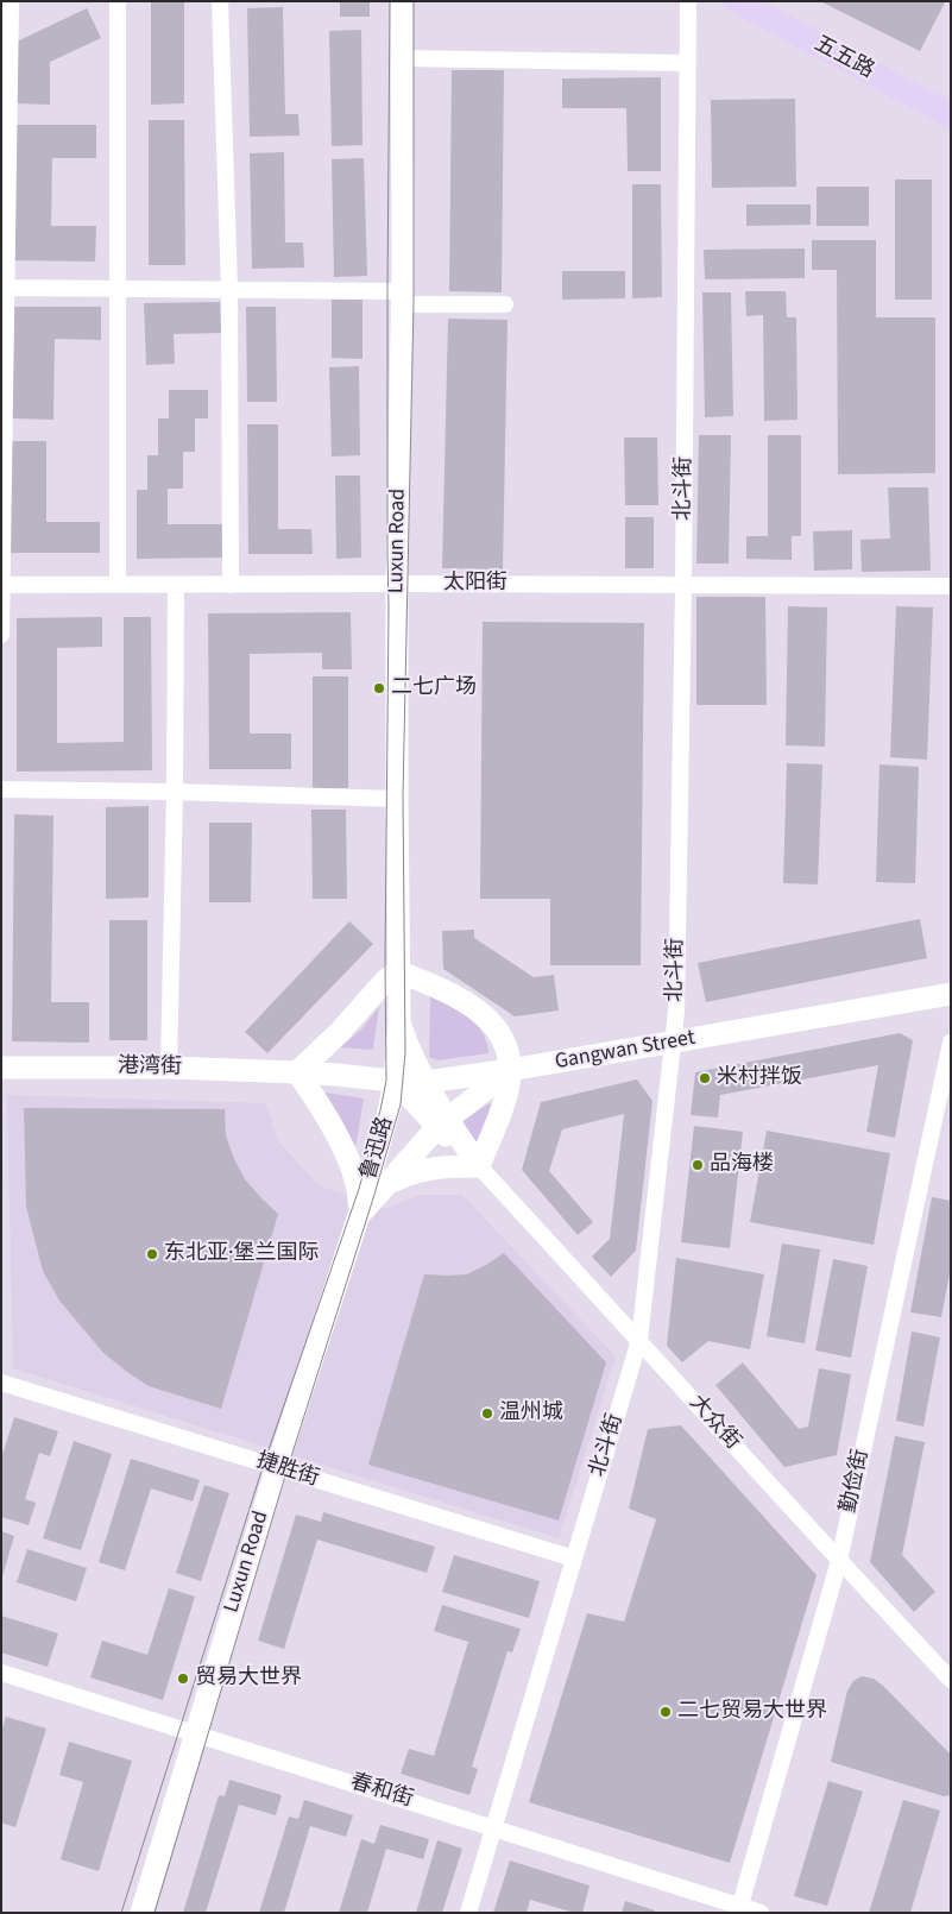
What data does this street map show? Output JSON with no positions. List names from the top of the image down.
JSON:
{
  "streets": {
    "main road": [
      "五五路",
      "Luxun Road",
      "Gangwan Street",
      "港湾街",
      "鲁迅路"
    ],
    "street": [
      "北斗街",
      "太阳街",
      "大众街",
      "捷胜街",
      "勤俭街",
      "春和街"
    ]
  },
  "crossings": [
    ["北斗街", "太阳街"],
    ["北斗街", "Gangwan Street"],
    ["北斗街", "大众街"],
    ["北斗街", "捷胜街"],
    ["北斗街", "春和街"],
    ["Luxun Road", "太阳街"],
    ["Luxun Road", "Gangwan Street"],
    ["Luxun Road", "鲁迅路"],
    ["Luxun Road", "捷胜街"],
    ["Luxun Road", "春和街"],
    ["Gangwan Street", "港湾街"],
    ["Gangwan Street", "鲁迅路"],
    ["大众街", "勤俭街"],
    ["勤俭街", "春和街"]
  ],
  "places": [
    "二七广场",
    "米村拌饭",
    "品海楼",
    "东北亚·堡兰国际",
    "温州城",
    "贸易大世界",
    "二七贸易大世界"
  ]
}
